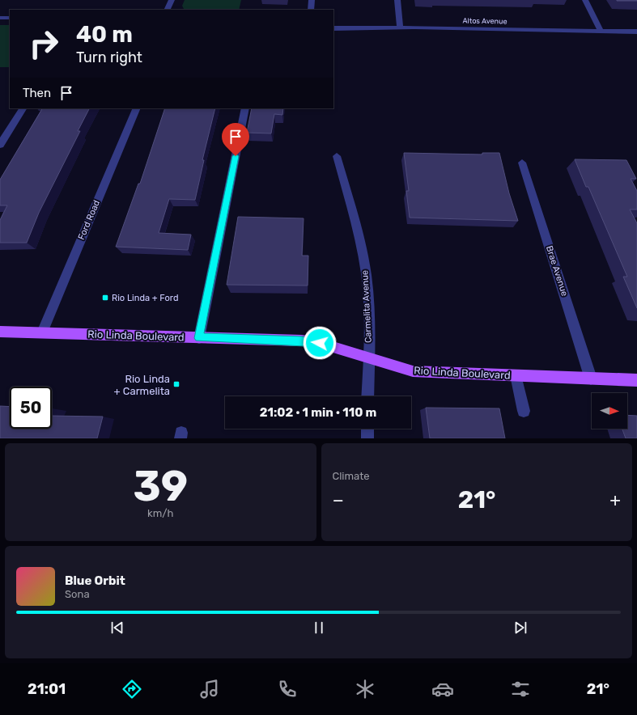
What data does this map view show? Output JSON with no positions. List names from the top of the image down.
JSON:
{
  "streets": {
    "main road": ["Rio Linda Boulevard"],
    "street": [
      "Altos Avenue",
      "Ford Road",
      "Brae Avenue",
      "Carmelita Avenue"
    ]
  },
  "crossings": [
    ["Ford Road", "Rio Linda Boulevard"],
    ["Brae Avenue", "Rio Linda Boulevard"],
    ["Carmelita Avenue", "Rio Linda Boulevard"]
  ],
  "places": {
    "transit": ["Rio Linda + Ford", "Rio Linda + Carmelita"]
  },
  "north": "right",
  "page": {
    "turn": ["40 m", "Turn right"],
    "then": "Then",
    "limit": "50",
    "trip": "21:02 · 1 min · 110 m",
    "tile": [
      ["39", "km/h"],
      "Climate"
    ],
    "heat": ["−", "21°", "+"],
    "song": ["Blue Orbit", "Sona"],
    "tabs": ["21:01", "21°"]
  }
}
